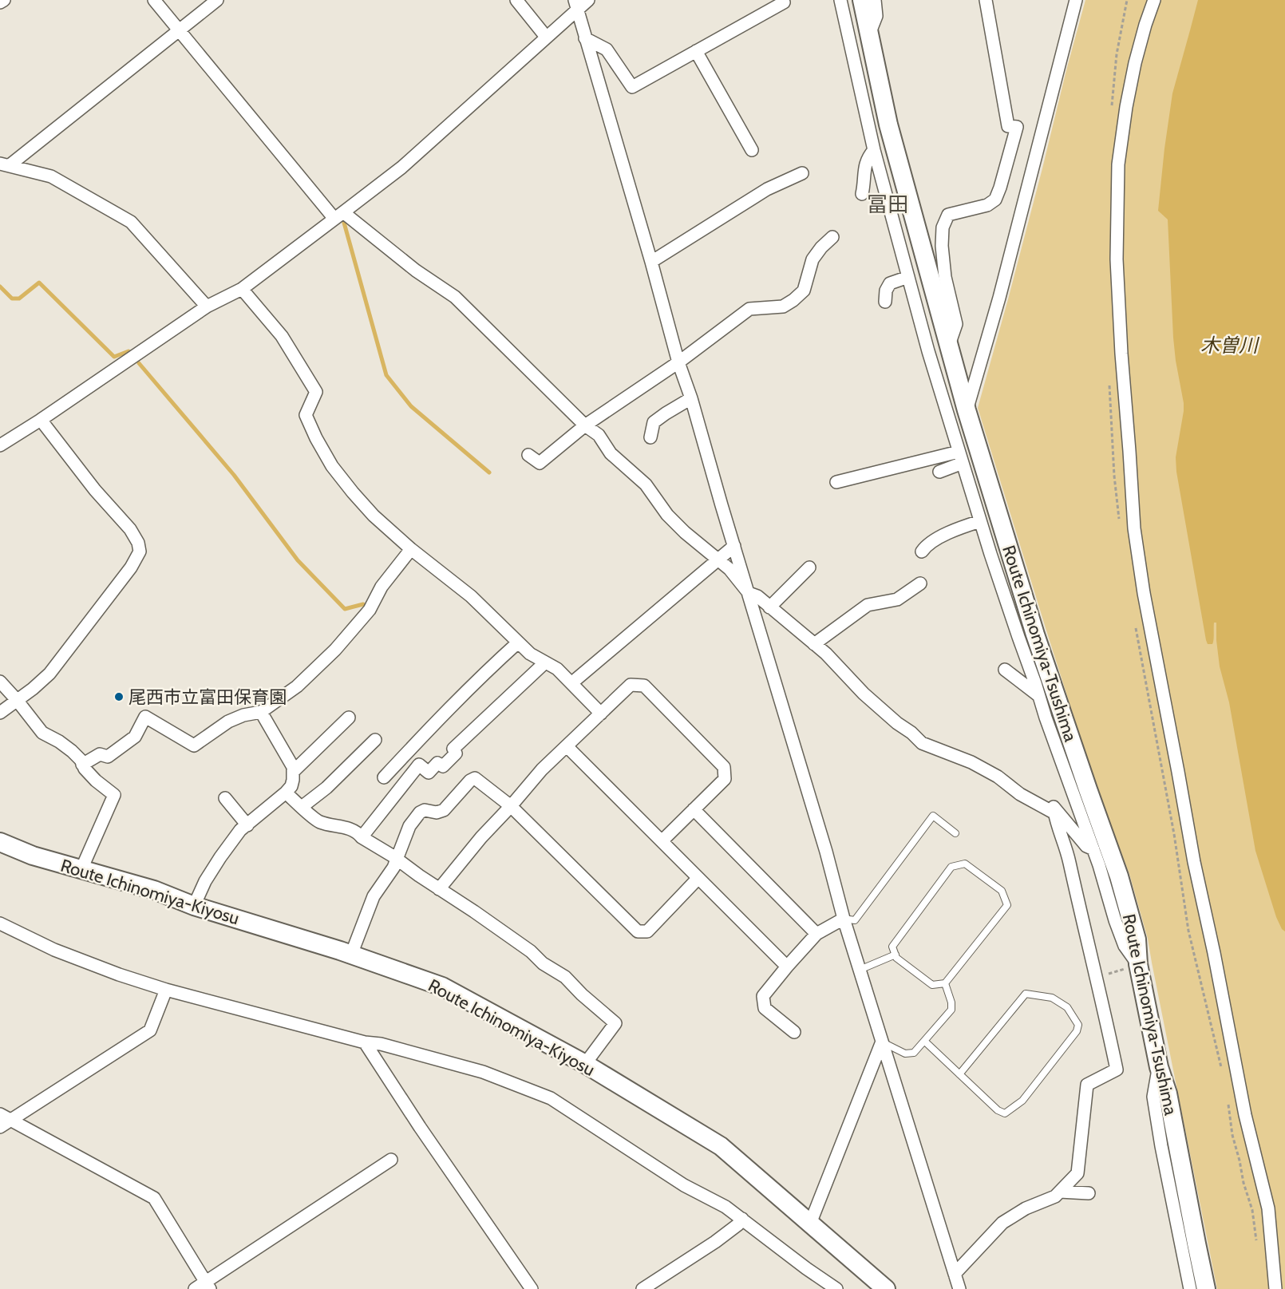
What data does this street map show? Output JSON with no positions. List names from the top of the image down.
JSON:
{
  "streets": {
    "main road": ["Route Ichinomiya-Tsushima", "Route Ichinomiya-Kiyosu"]
  },
  "districts": ["冨田"],
  "water": ["木曽川"],
  "places": ["尾西市立富田保育園"]
}
